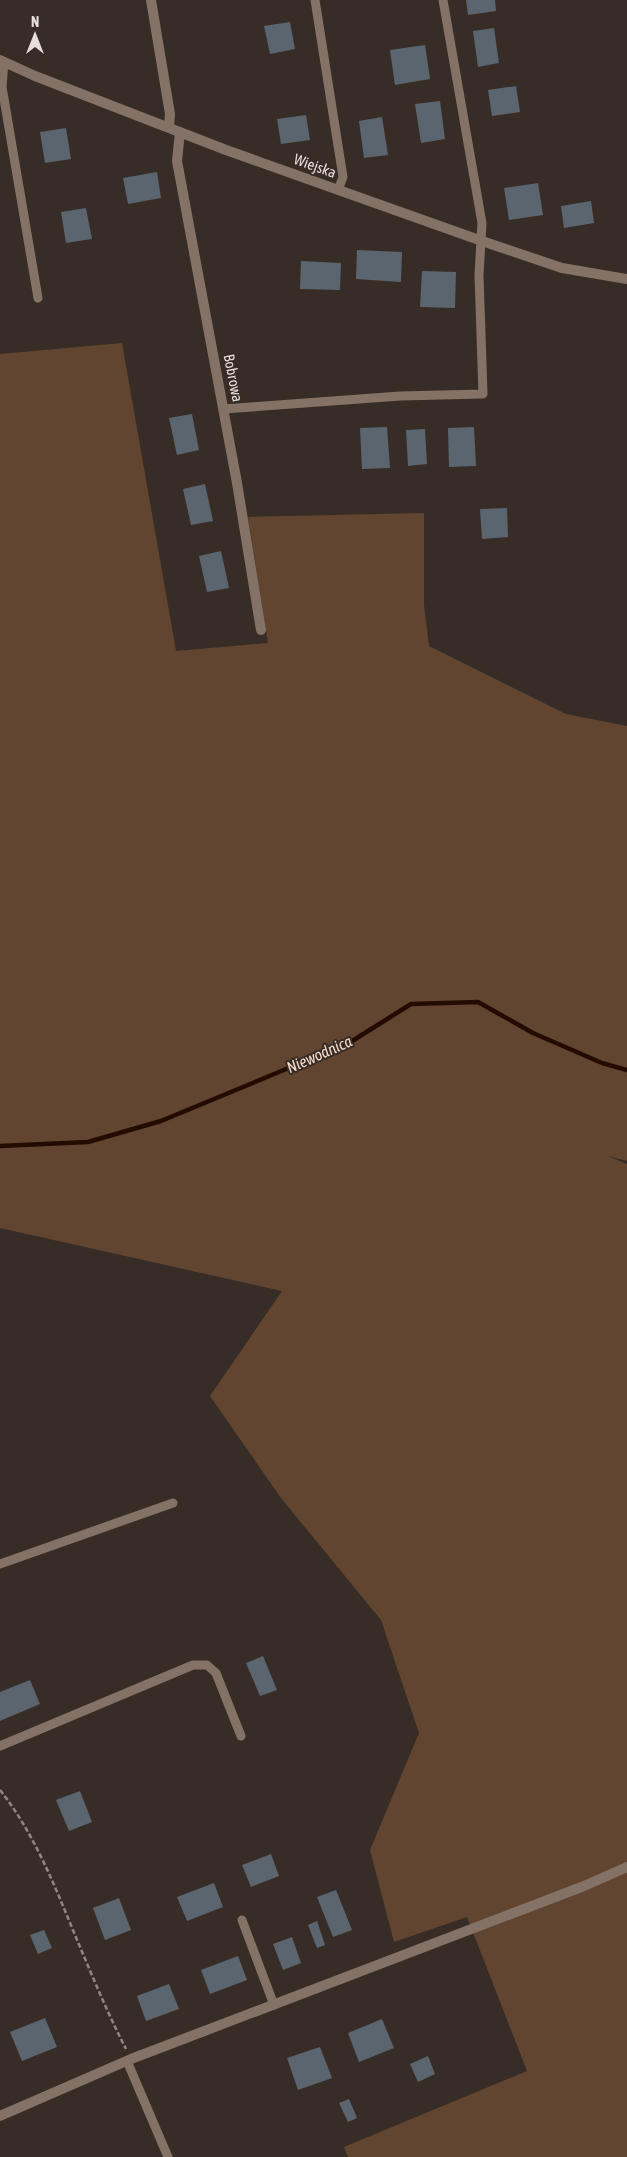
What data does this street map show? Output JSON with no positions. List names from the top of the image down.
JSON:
{
  "streets": {
    "street": ["Wiejska", "Bobrowa"]
  },
  "crossings": [
    ["Wiejska", "Bobrowa"]
  ],
  "water": ["Niewodnica"],
  "north": "top"
}
